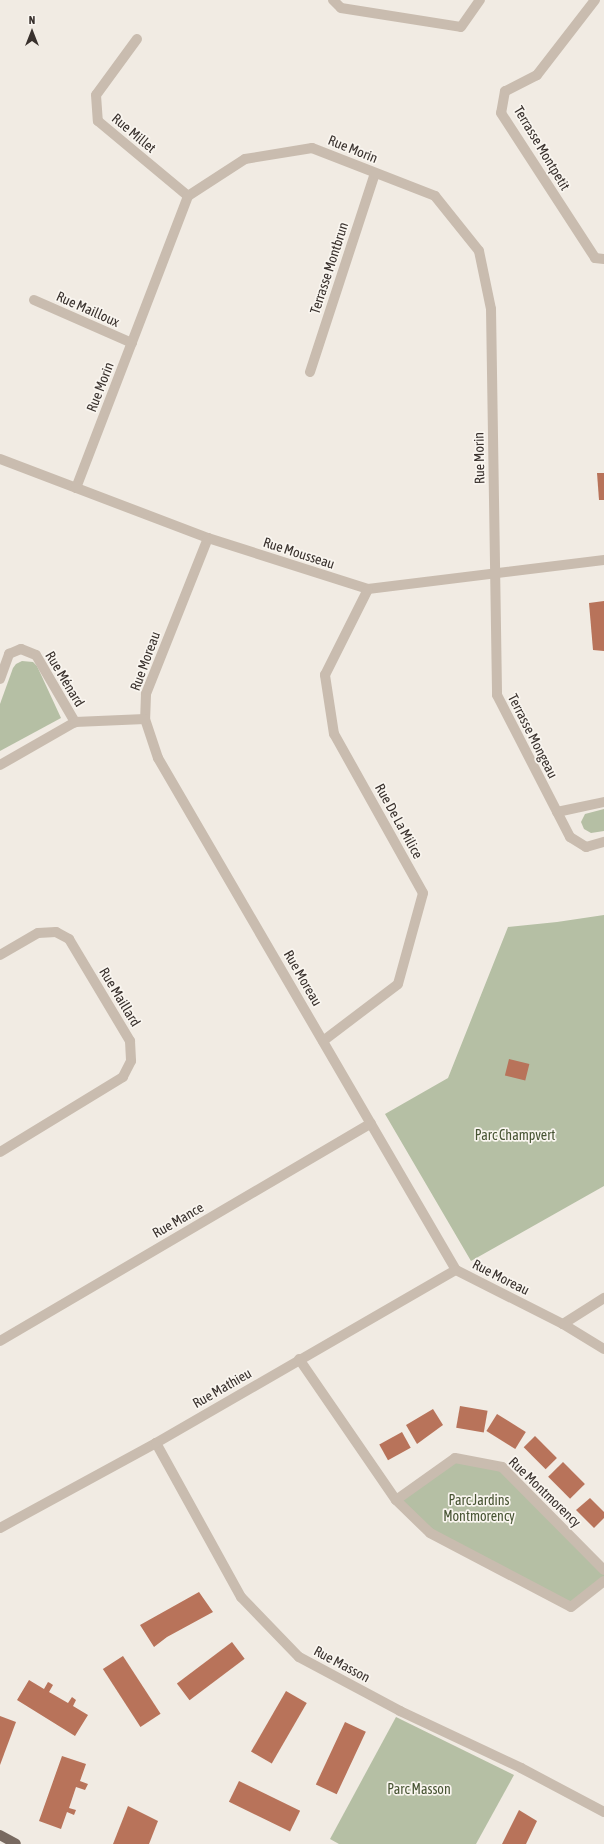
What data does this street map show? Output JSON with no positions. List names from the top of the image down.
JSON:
{
  "streets": {
    "street": [
      "Rue Millet",
      "Terrasse Montpetit",
      "Rue Morin",
      "Terrasse Montbrun",
      "Rue Mailloux",
      "Rue Mousseau",
      "Rue Moreau",
      "Rue Ménard",
      "Terrasse Mongeau",
      "Rue De La Milice",
      "Rue Maillard",
      "Rue Mance",
      "Rue Mathieu",
      "Rue Montmorency",
      "Rue Masson"
    ]
  },
  "crossings": [
    ["Rue Millet", "Rue Morin"],
    ["Rue Morin", "Terrasse Montbrun"],
    ["Rue Morin", "Rue Mailloux"],
    ["Rue Morin", "Rue Mousseau"],
    ["Rue Morin", "Terrasse Mongeau"],
    ["Rue Mousseau", "Rue Moreau"],
    ["Rue Mousseau", "Terrasse Mongeau"],
    ["Rue Mousseau", "Rue De La Milice"],
    ["Rue Moreau", "Rue Ménard"],
    ["Rue Moreau", "Rue De La Milice"],
    ["Rue Moreau", "Rue Mance"],
    ["Rue Moreau", "Rue Mathieu"],
    ["Rue Mathieu", "Rue Masson"]
  ],
  "parks": ["Parc Champvert", "Parc Jardins Montmorency", "Parc Masson"],
  "north": "top"
}
